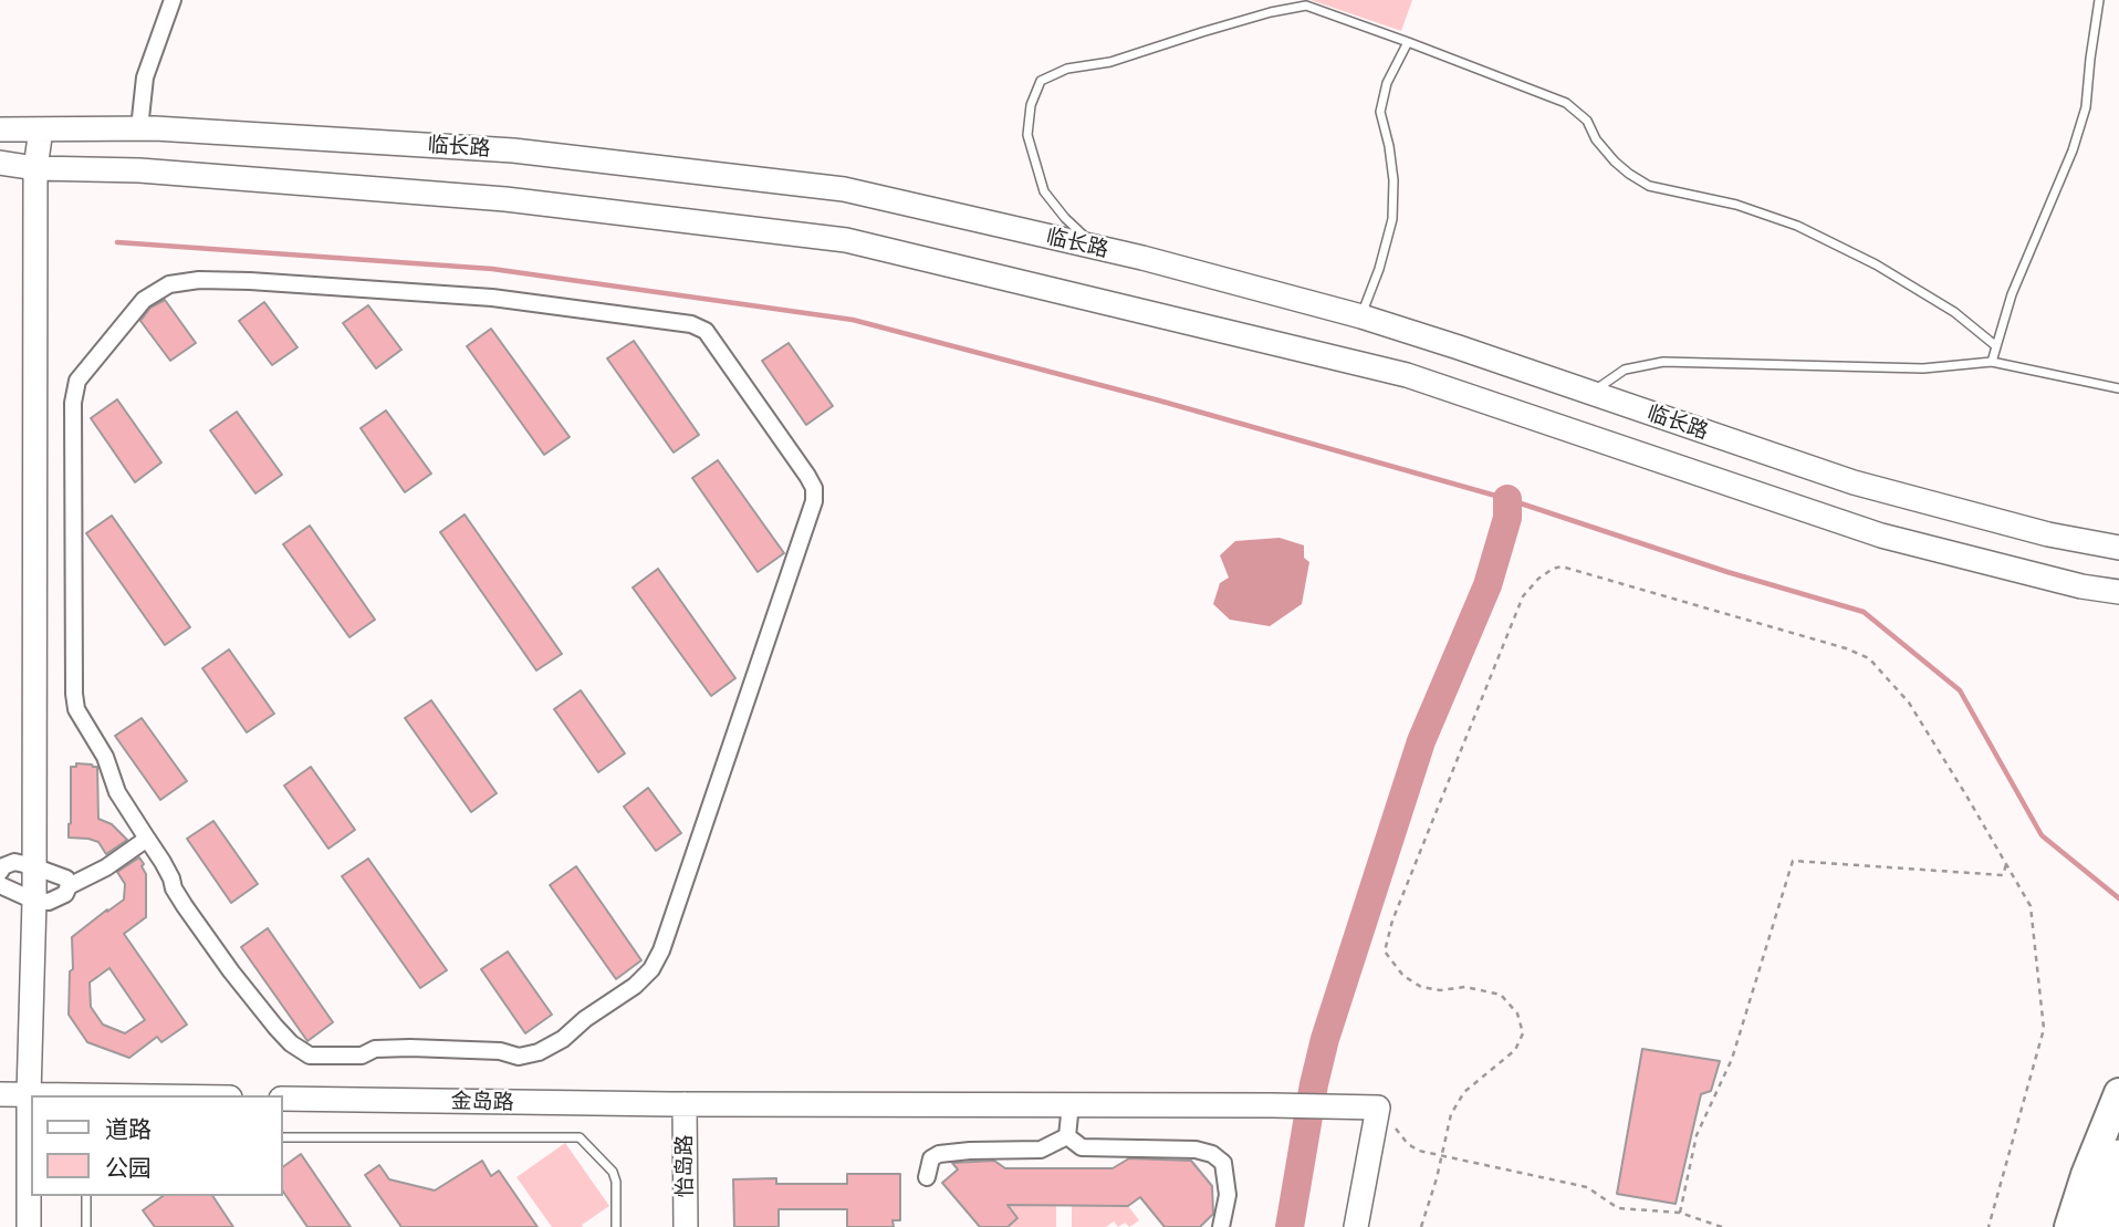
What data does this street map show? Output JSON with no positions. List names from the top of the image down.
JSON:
{
  "streets": {
    "main road": ["临长路", "金岛路", "怡岛路"]
  },
  "crossings": [
    ["金岛路", "怡岛路"]
  ],
  "legend": ["道路", "公园"]
}
